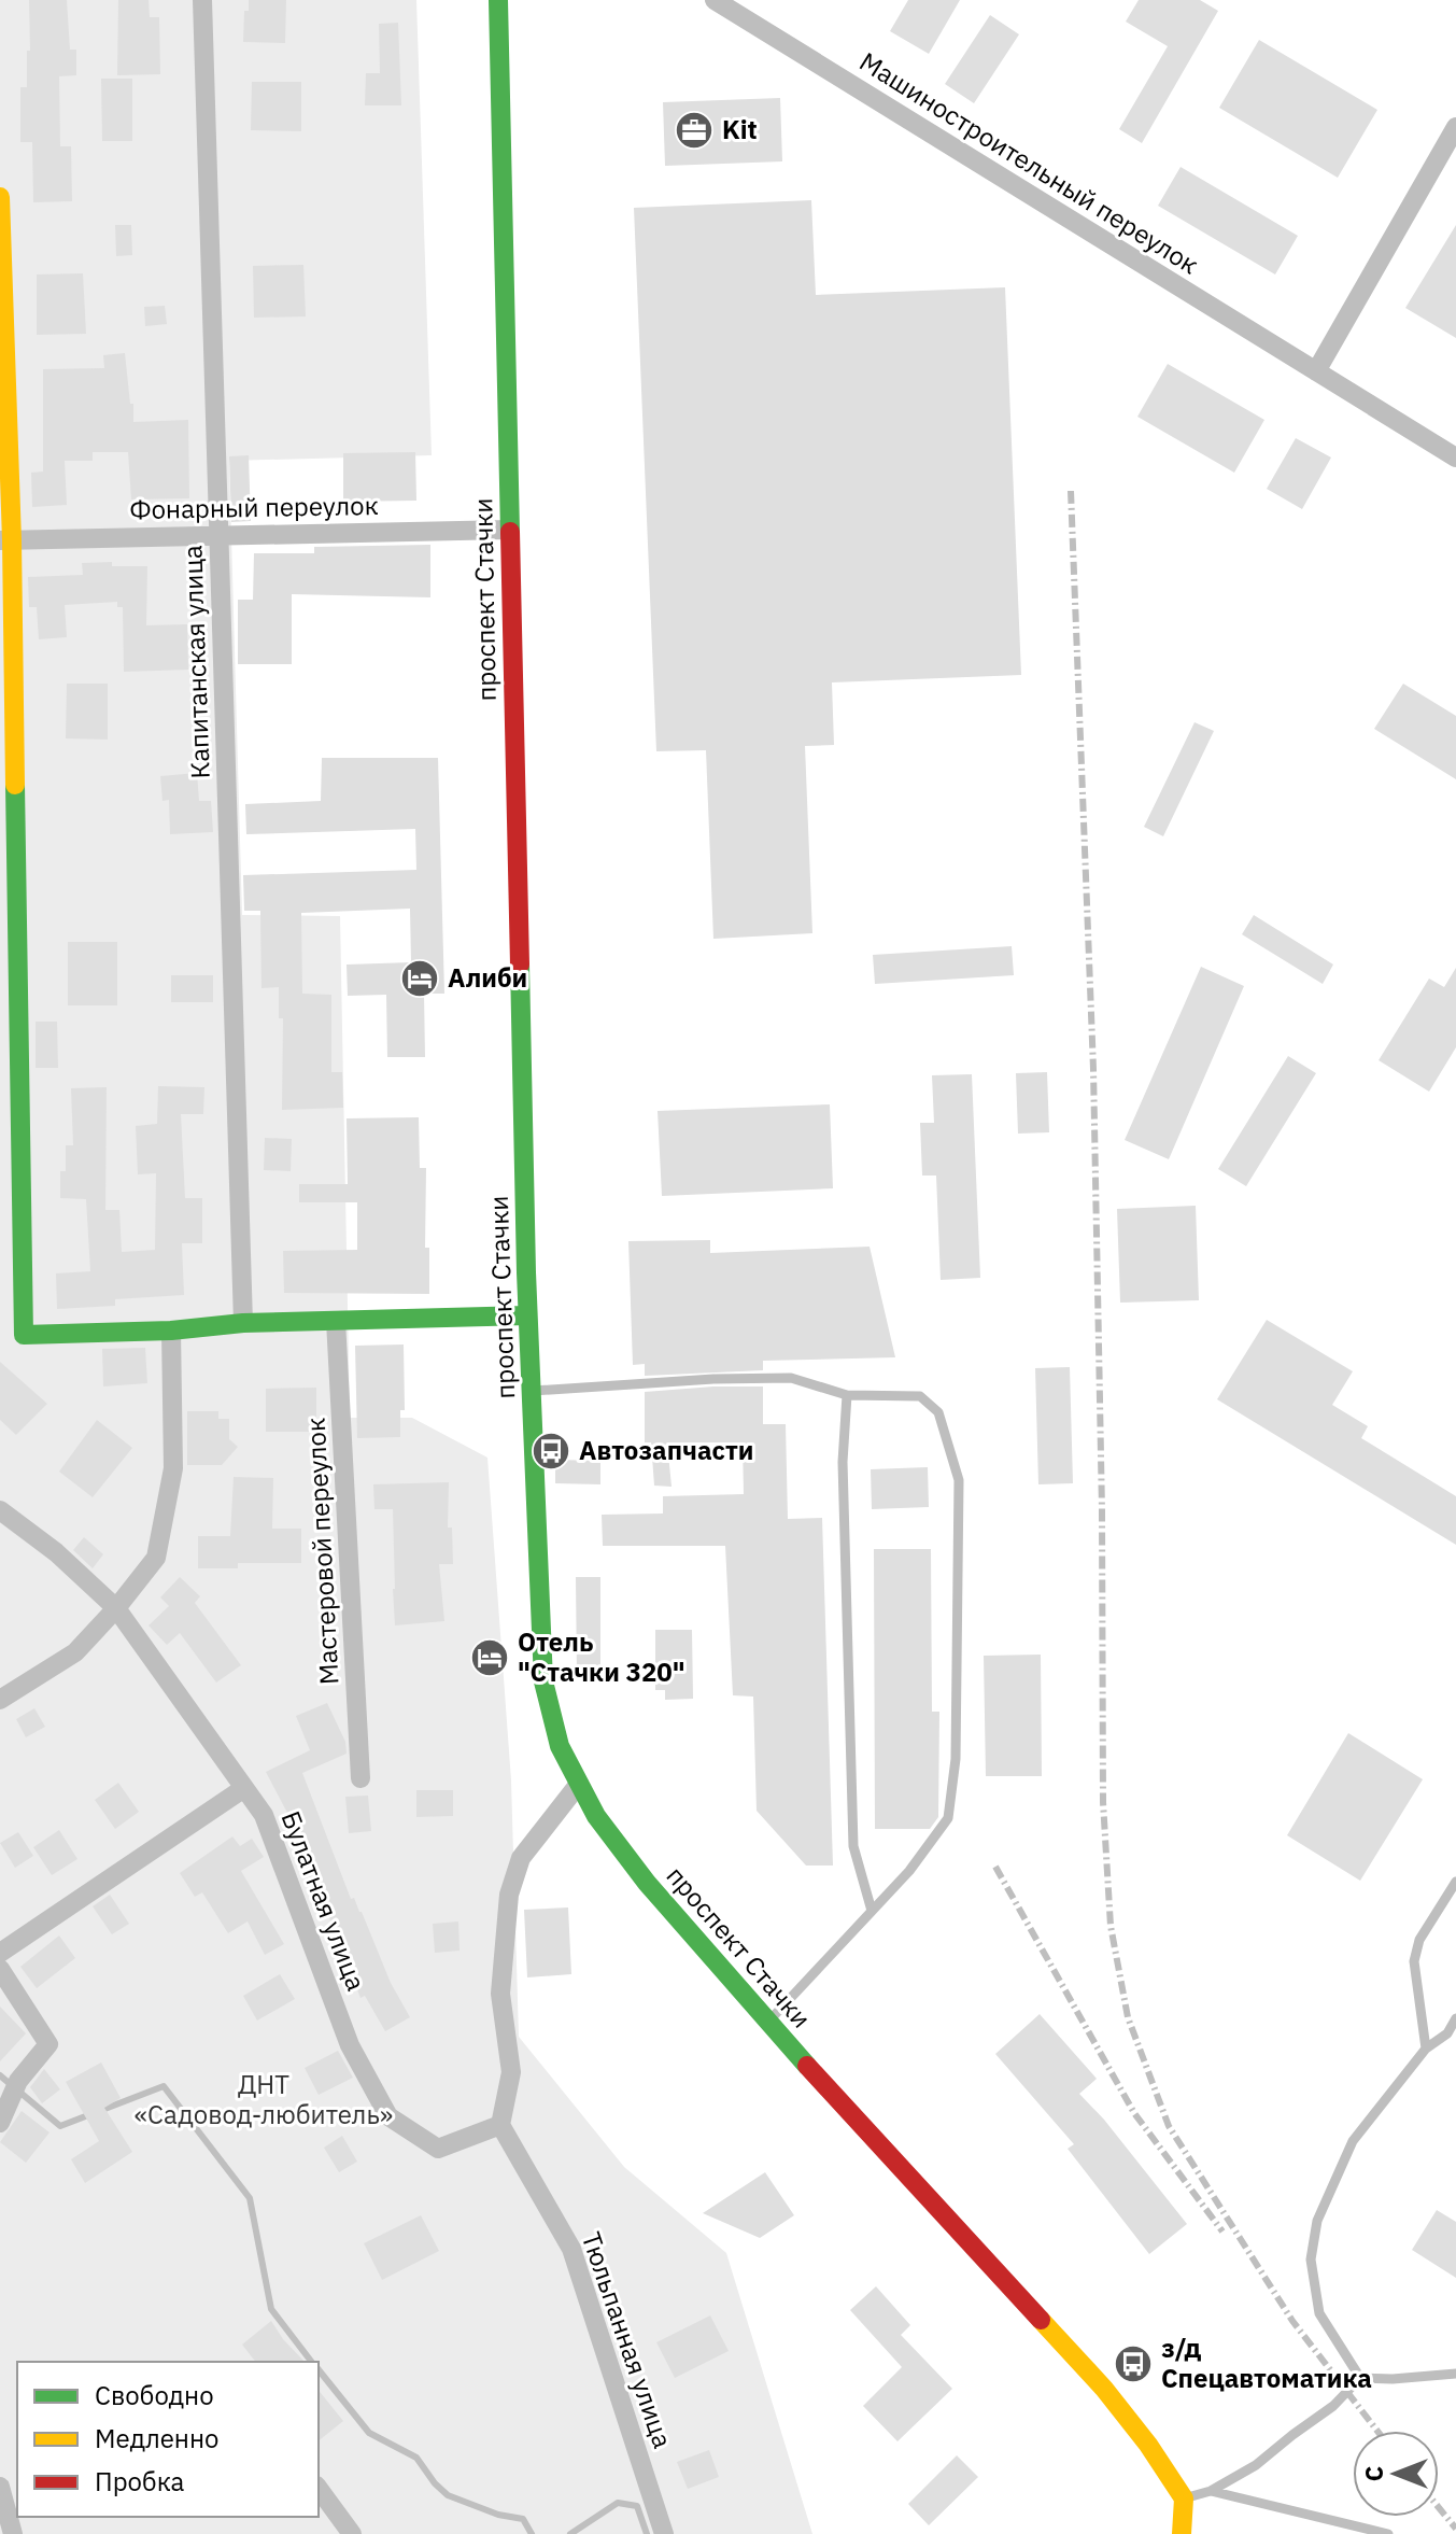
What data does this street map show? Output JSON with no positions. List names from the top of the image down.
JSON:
{
  "streets": {
    "street": [
      "Машиностроительный переулок",
      "Фонарный переулок",
      "проспект Стачки",
      "Капитанская улица",
      "Мастеровой переулок",
      "Булатная улица",
      "Тюльпанная улица"
    ]
  },
  "crossings": [
    ["Фонарный переулок", "проспект Стачки"],
    ["Фонарный переулок", "Капитанская улица"],
    ["Булатная улица", "Тюльпанная улица"]
  ],
  "parks": ["ДНТ «Садовод-любитель»"],
  "places": {
    "office": ["Kit"],
    "hotel": ["Алиби", "Отель \"Стачки 320\""],
    "bus stop": ["Автозапчасти", "з/д Спецавтоматика"]
  },
  "legend": ["Свободно", "Медленно", "Пробка"],
  "north": "left"
}
